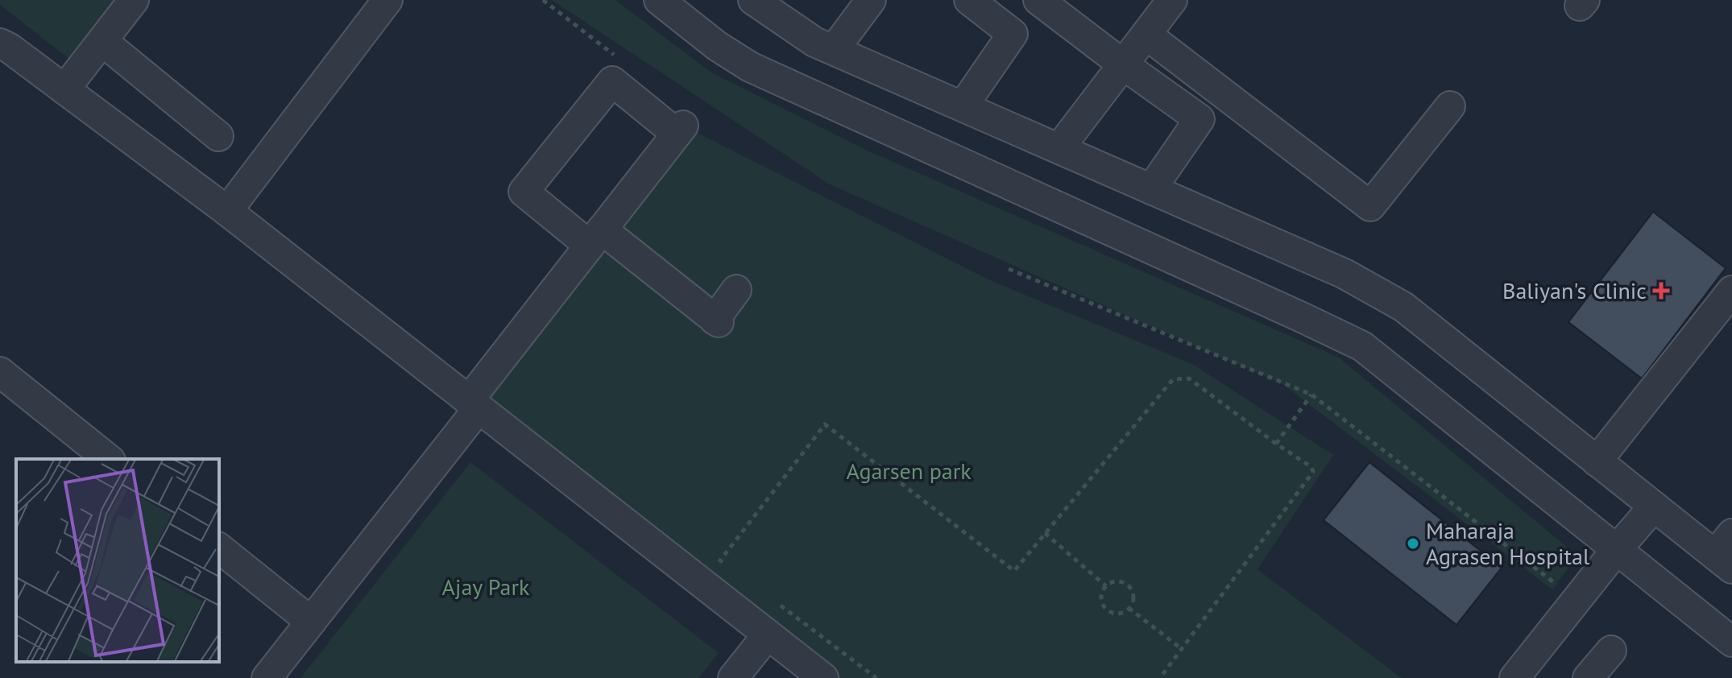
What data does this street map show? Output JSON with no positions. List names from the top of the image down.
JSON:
{
  "parks": ["Agarsen park", "Ajay Park"],
  "places": {
    "health": ["Baliyan's Clinic"],
    "other": ["Maharaja Agrasen Hospital"]
  }
}
